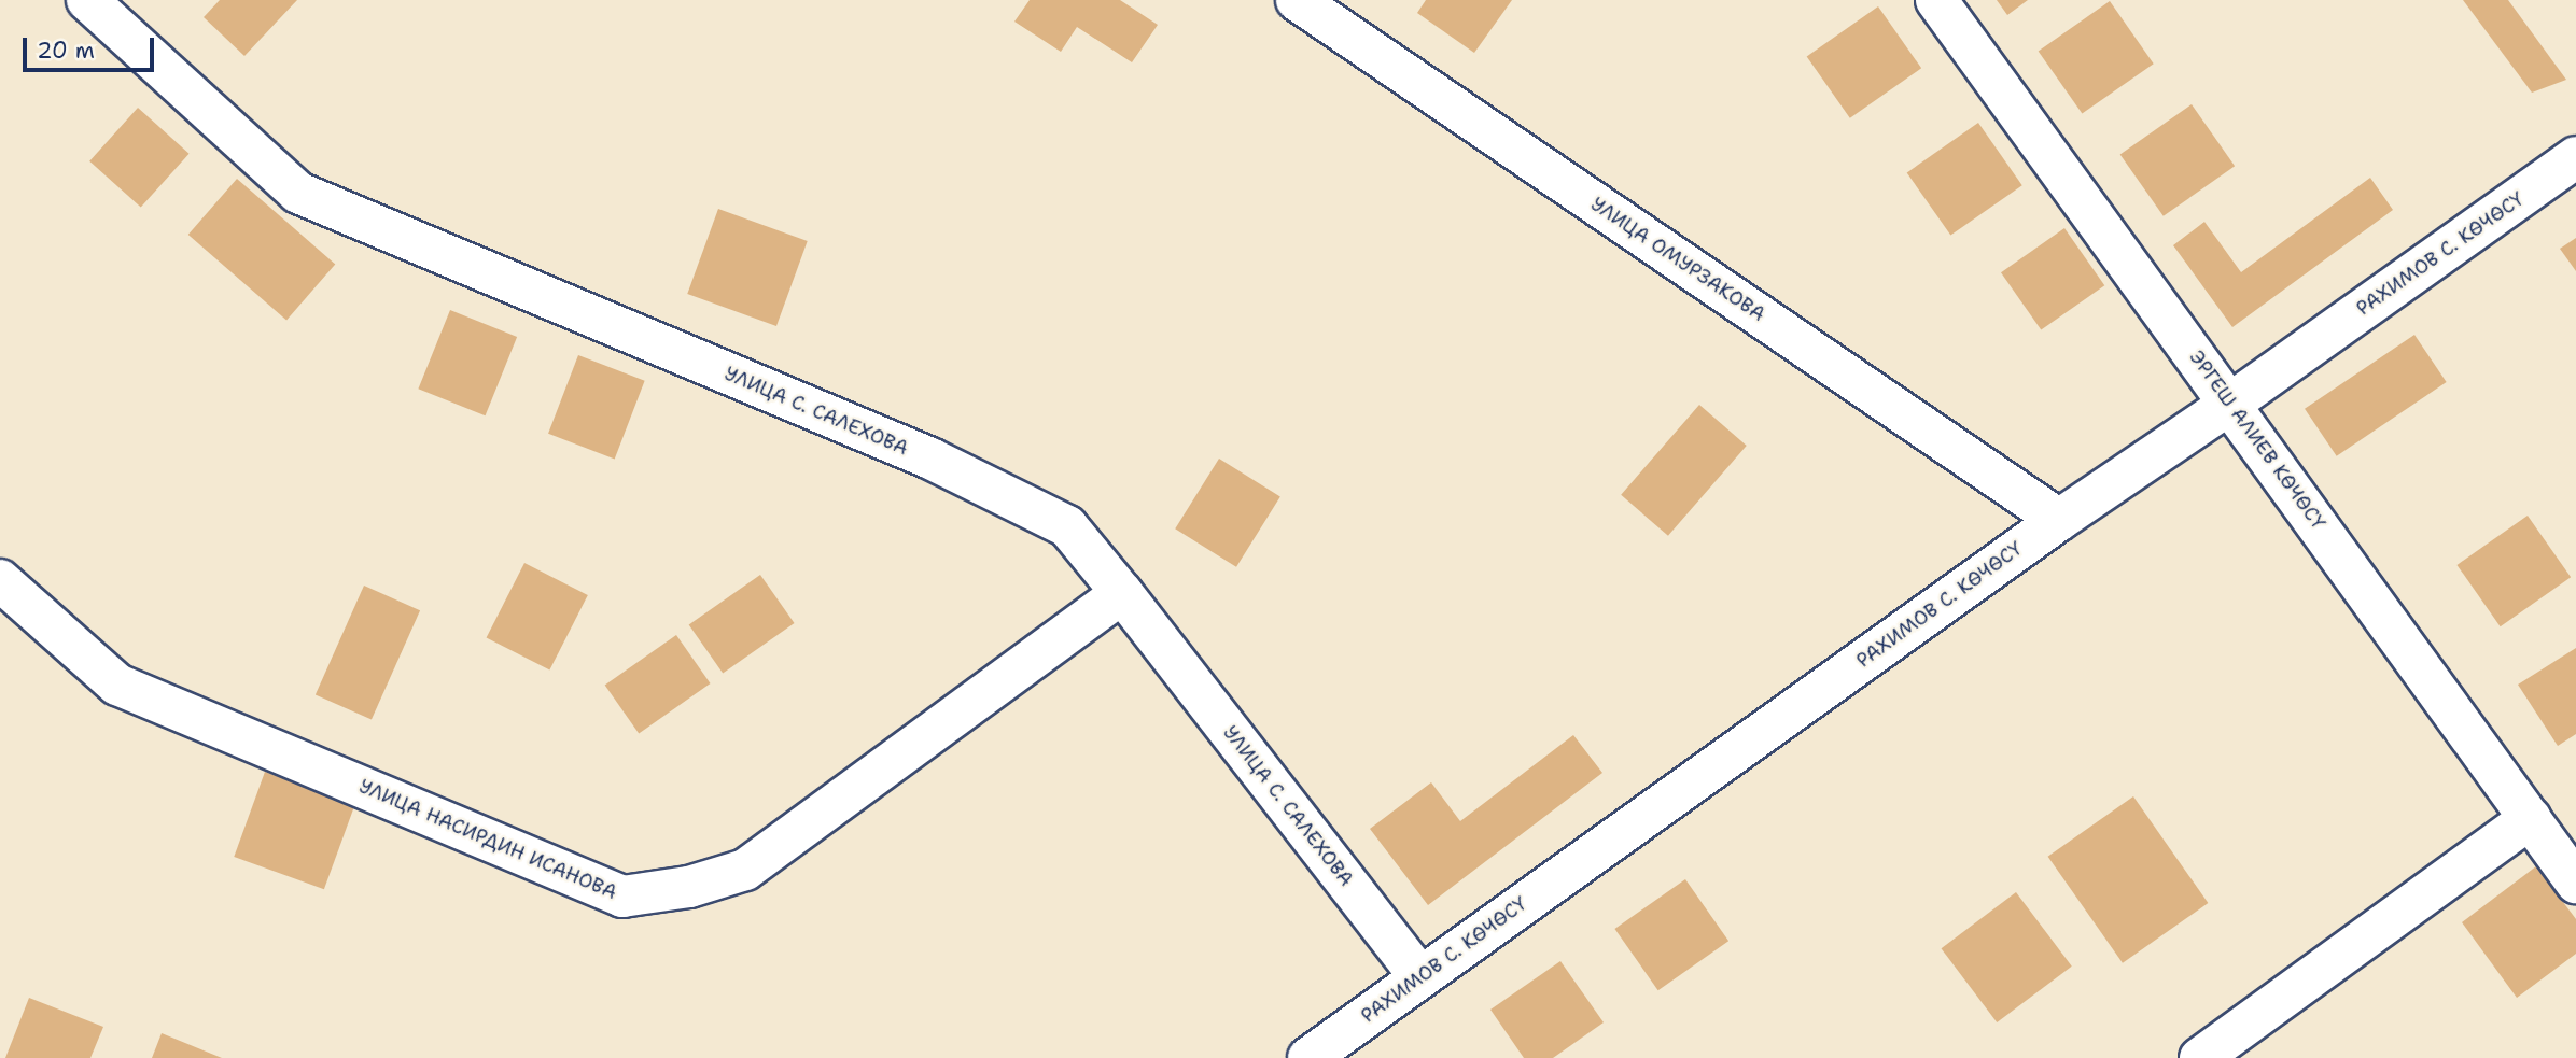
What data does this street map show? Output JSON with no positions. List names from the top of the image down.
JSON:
{
  "streets": {
    "street": [
      "РАХИМОВ С. КӨЧӨСҮ",
      "УЛИЦА ОМУРЗАКОВА",
      "УЛИЦА С. САЛЕХОВА",
      "ЭРГЕШ АЛИЕВ КӨЧӨСҮ",
      "УЛИЦА НАСИРДИН ИСАНОВА"
    ]
  },
  "crossings": [
    ["РАХИМОВ С. КӨЧӨСҮ", "УЛИЦА ОМУРЗАКОВА"],
    ["РАХИМОВ С. КӨЧӨСҮ", "УЛИЦА С. САЛЕХОВА"],
    ["РАХИМОВ С. КӨЧӨСҮ", "ЭРГЕШ АЛИЕВ КӨЧӨСҮ"],
    ["УЛИЦА С. САЛЕХОВА", "УЛИЦА НАСИРДИН ИСАНОВА"]
  ],
  "scale_bar": "20 m"
}
